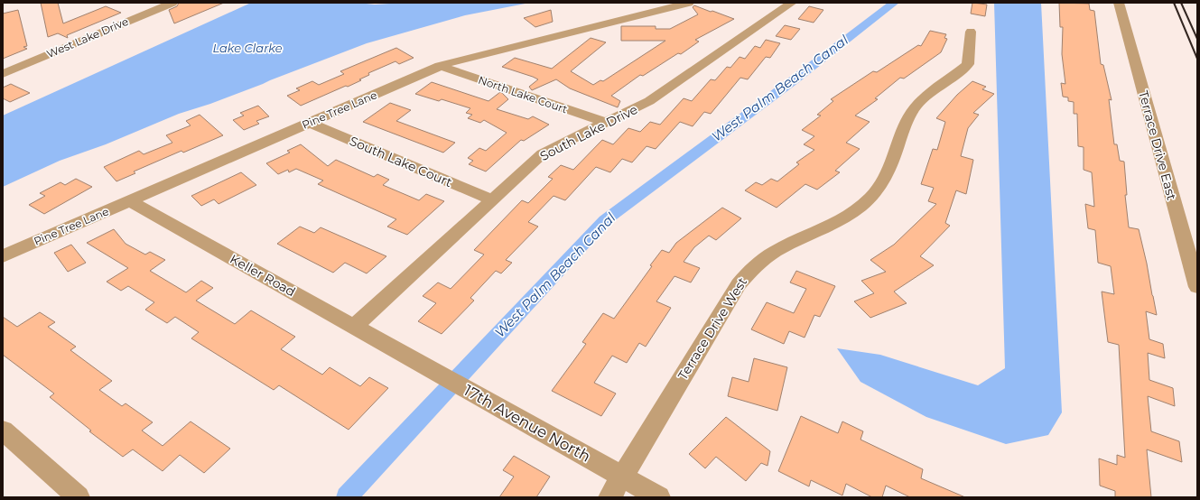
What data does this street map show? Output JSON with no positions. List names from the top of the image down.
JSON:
{
  "streets": {
    "street": [
      "West Lake Drive",
      "North Lake Court",
      "Pine Tree Lane",
      "South Lake Drive",
      "Terrace Drive East",
      "South Lake Court",
      "Keller Road",
      "Terrace Drive West",
      "17th Avenue North"
    ]
  },
  "crossings": [
    ["North Lake Court", "Pine Tree Lane"],
    ["North Lake Court", "South Lake Drive"],
    ["Pine Tree Lane", "South Lake Court"],
    ["Pine Tree Lane", "Keller Road"],
    ["South Lake Drive", "South Lake Court"],
    ["South Lake Drive", "Keller Road"],
    ["Keller Road", "17th Avenue North"],
    ["Terrace Drive West", "17th Avenue North"]
  ],
  "water": ["Lake Clarke", "West Palm Beach Canal"]
}
